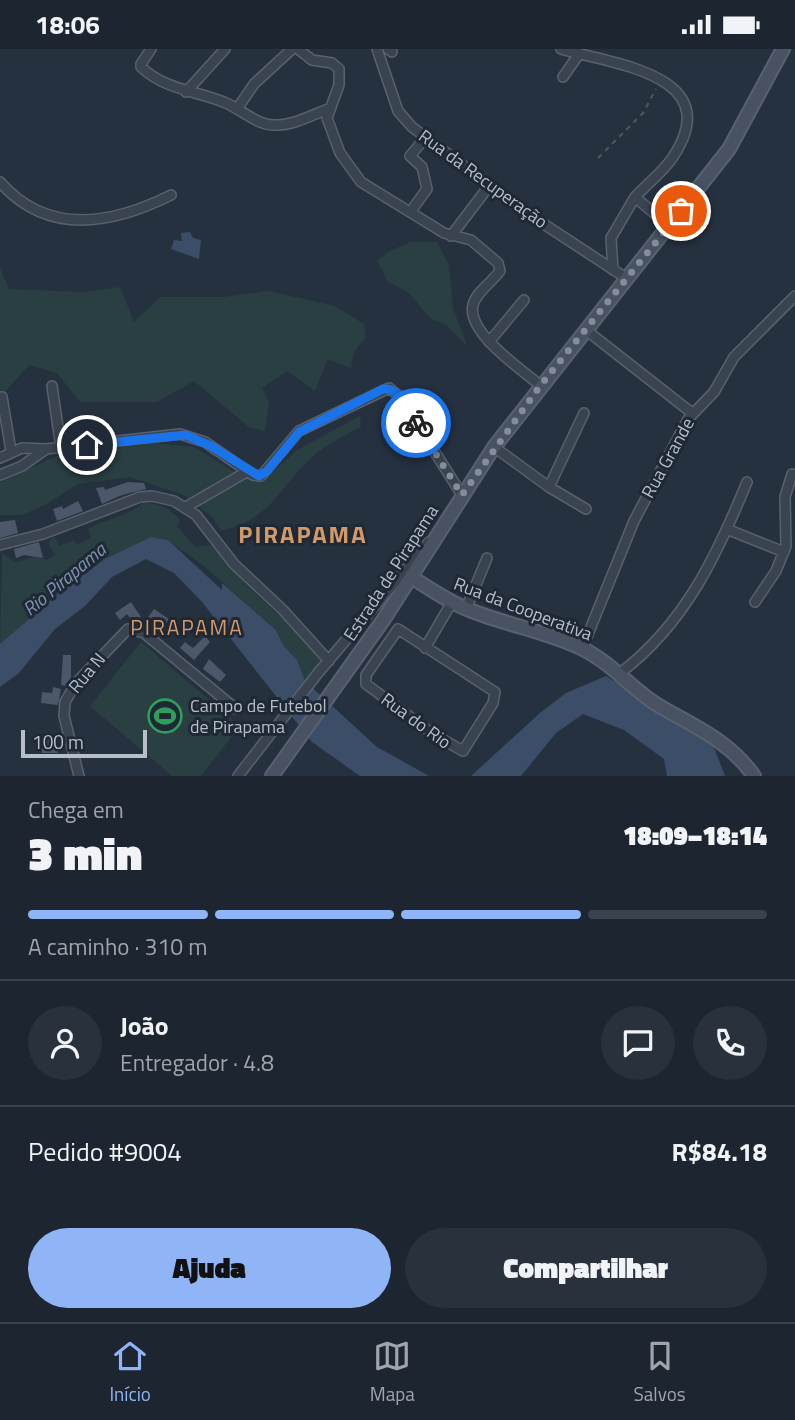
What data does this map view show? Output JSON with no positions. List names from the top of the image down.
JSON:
{
  "streets": {
    "street": [
      "Rua da Recuperação",
      "Rua Grande",
      "Estrada de Pirapama",
      "Rua da Cooperativa",
      "Rua N",
      "Rua do Rio"
    ]
  },
  "crossings": [
    ["Rua da Recuperação", "Estrada de Pirapama"],
    ["Rua Grande", "Rua da Cooperativa"],
    ["Estrada de Pirapama", "Rua da Cooperativa"]
  ],
  "districts": ["PIRAPAMA", "PIRAPAMA"],
  "water": ["Rio Pirapama"],
  "places": {
    "sports": ["Campo de Futebol de Pirapama"]
  },
  "scale_bar": "100 m",
  "page": {
    "status": "18:06",
    "scale": "100 m",
    "heading": ["3 min", "Chega em", "18:09–18:14"],
    "panel": [
      "João",
      "Entregador · 4.8",
      "Pedido #9004",
      "R$84.18"
    ],
    "bar": "A caminho · 310 m",
    "buttons": ["Ajuda", "Compartilhar"],
    "tabs": ["Início", "Mapa", "Salvos"]
  }
}
